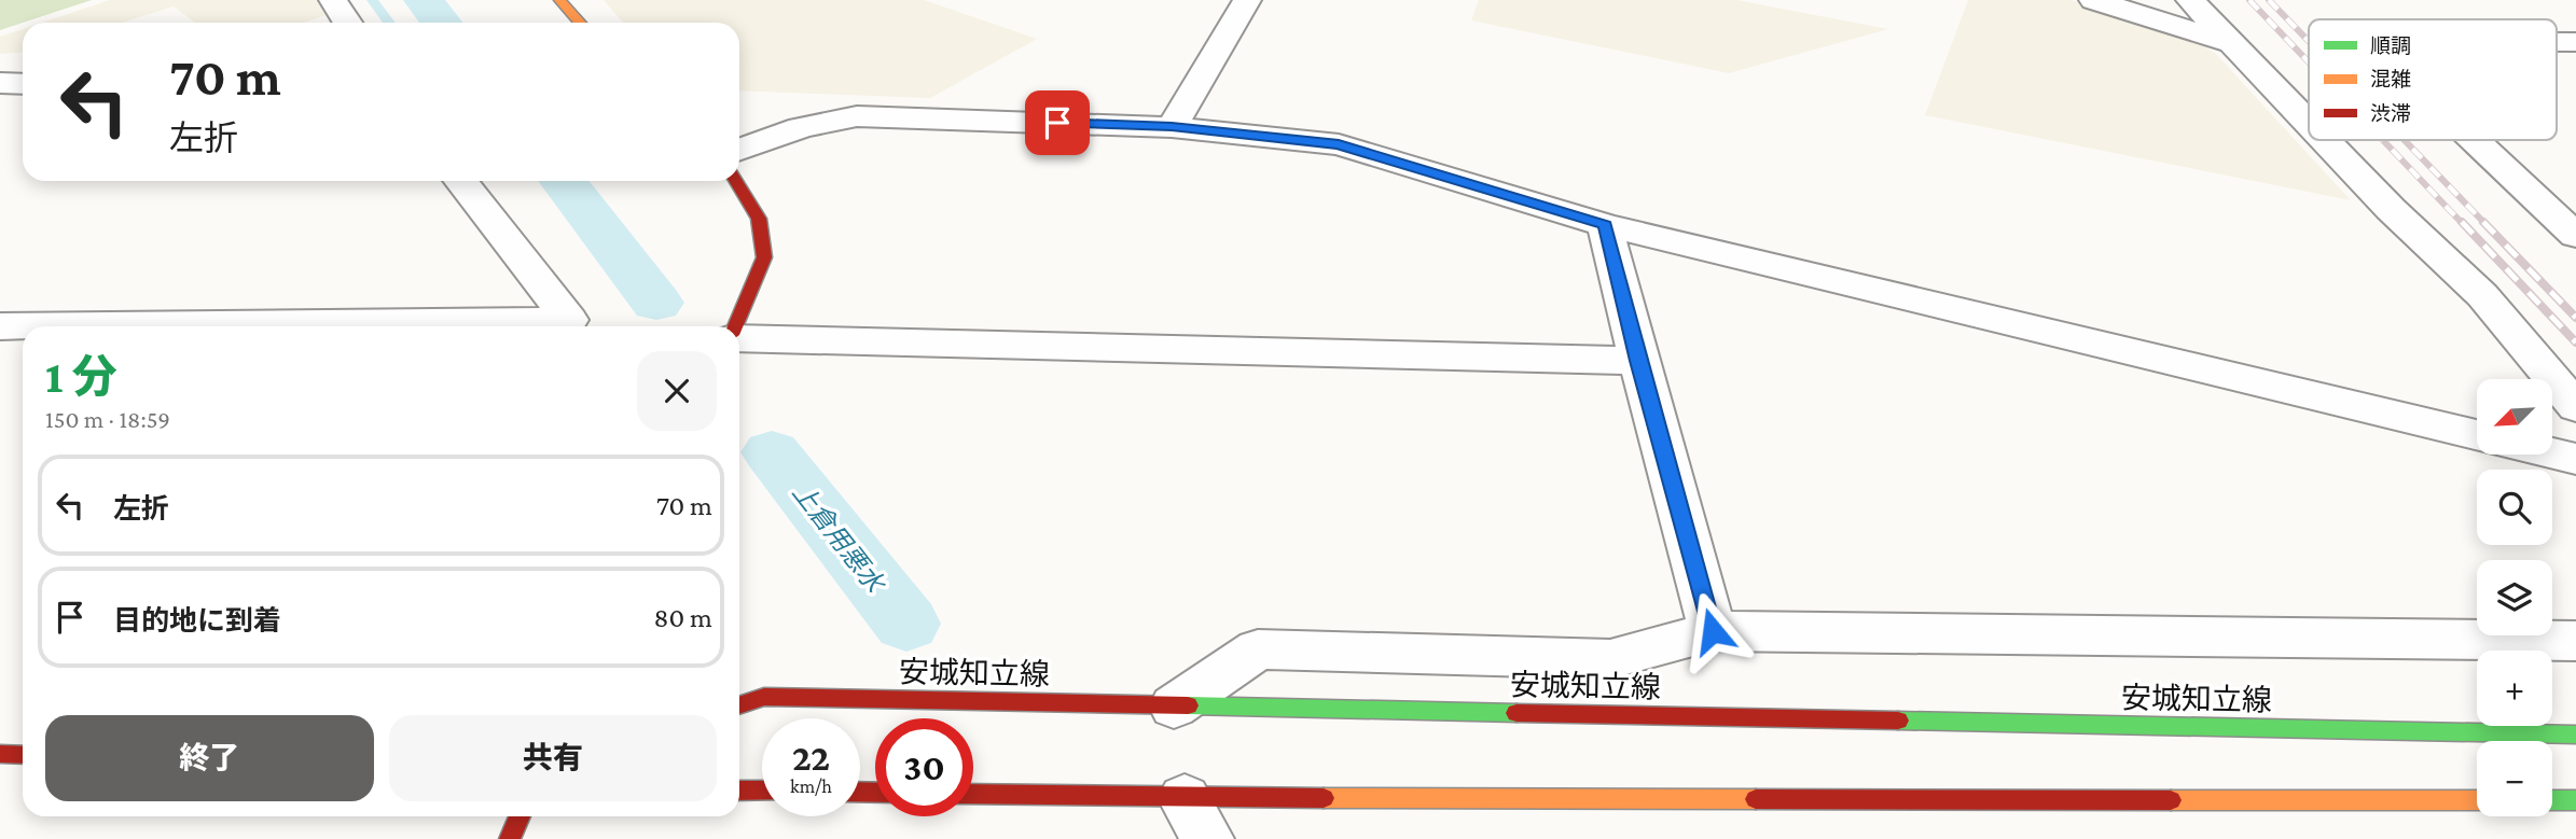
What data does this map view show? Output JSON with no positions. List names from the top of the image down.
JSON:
{
  "streets": {
    "main road": ["安城知立線"]
  },
  "water": ["上倉用悪水"],
  "legend": ["順調", "混雑", "渋滞"],
  "north": "bottom left",
  "page": {
    "turn": ["70 m", "左折"],
    "heading": ["1 分", "150 m · 18:59"],
    "map_buttons": ["+", "−"],
    "list": [
      {
        "name": "左折",
        "value": "70 m"
      },
      {
        "name": "目的地に到着",
        "value": "80 m"
      }
    ],
    "buttons": ["終了", "共有"],
    "speed": "22 km/h",
    "limit": "30"
  }
}
